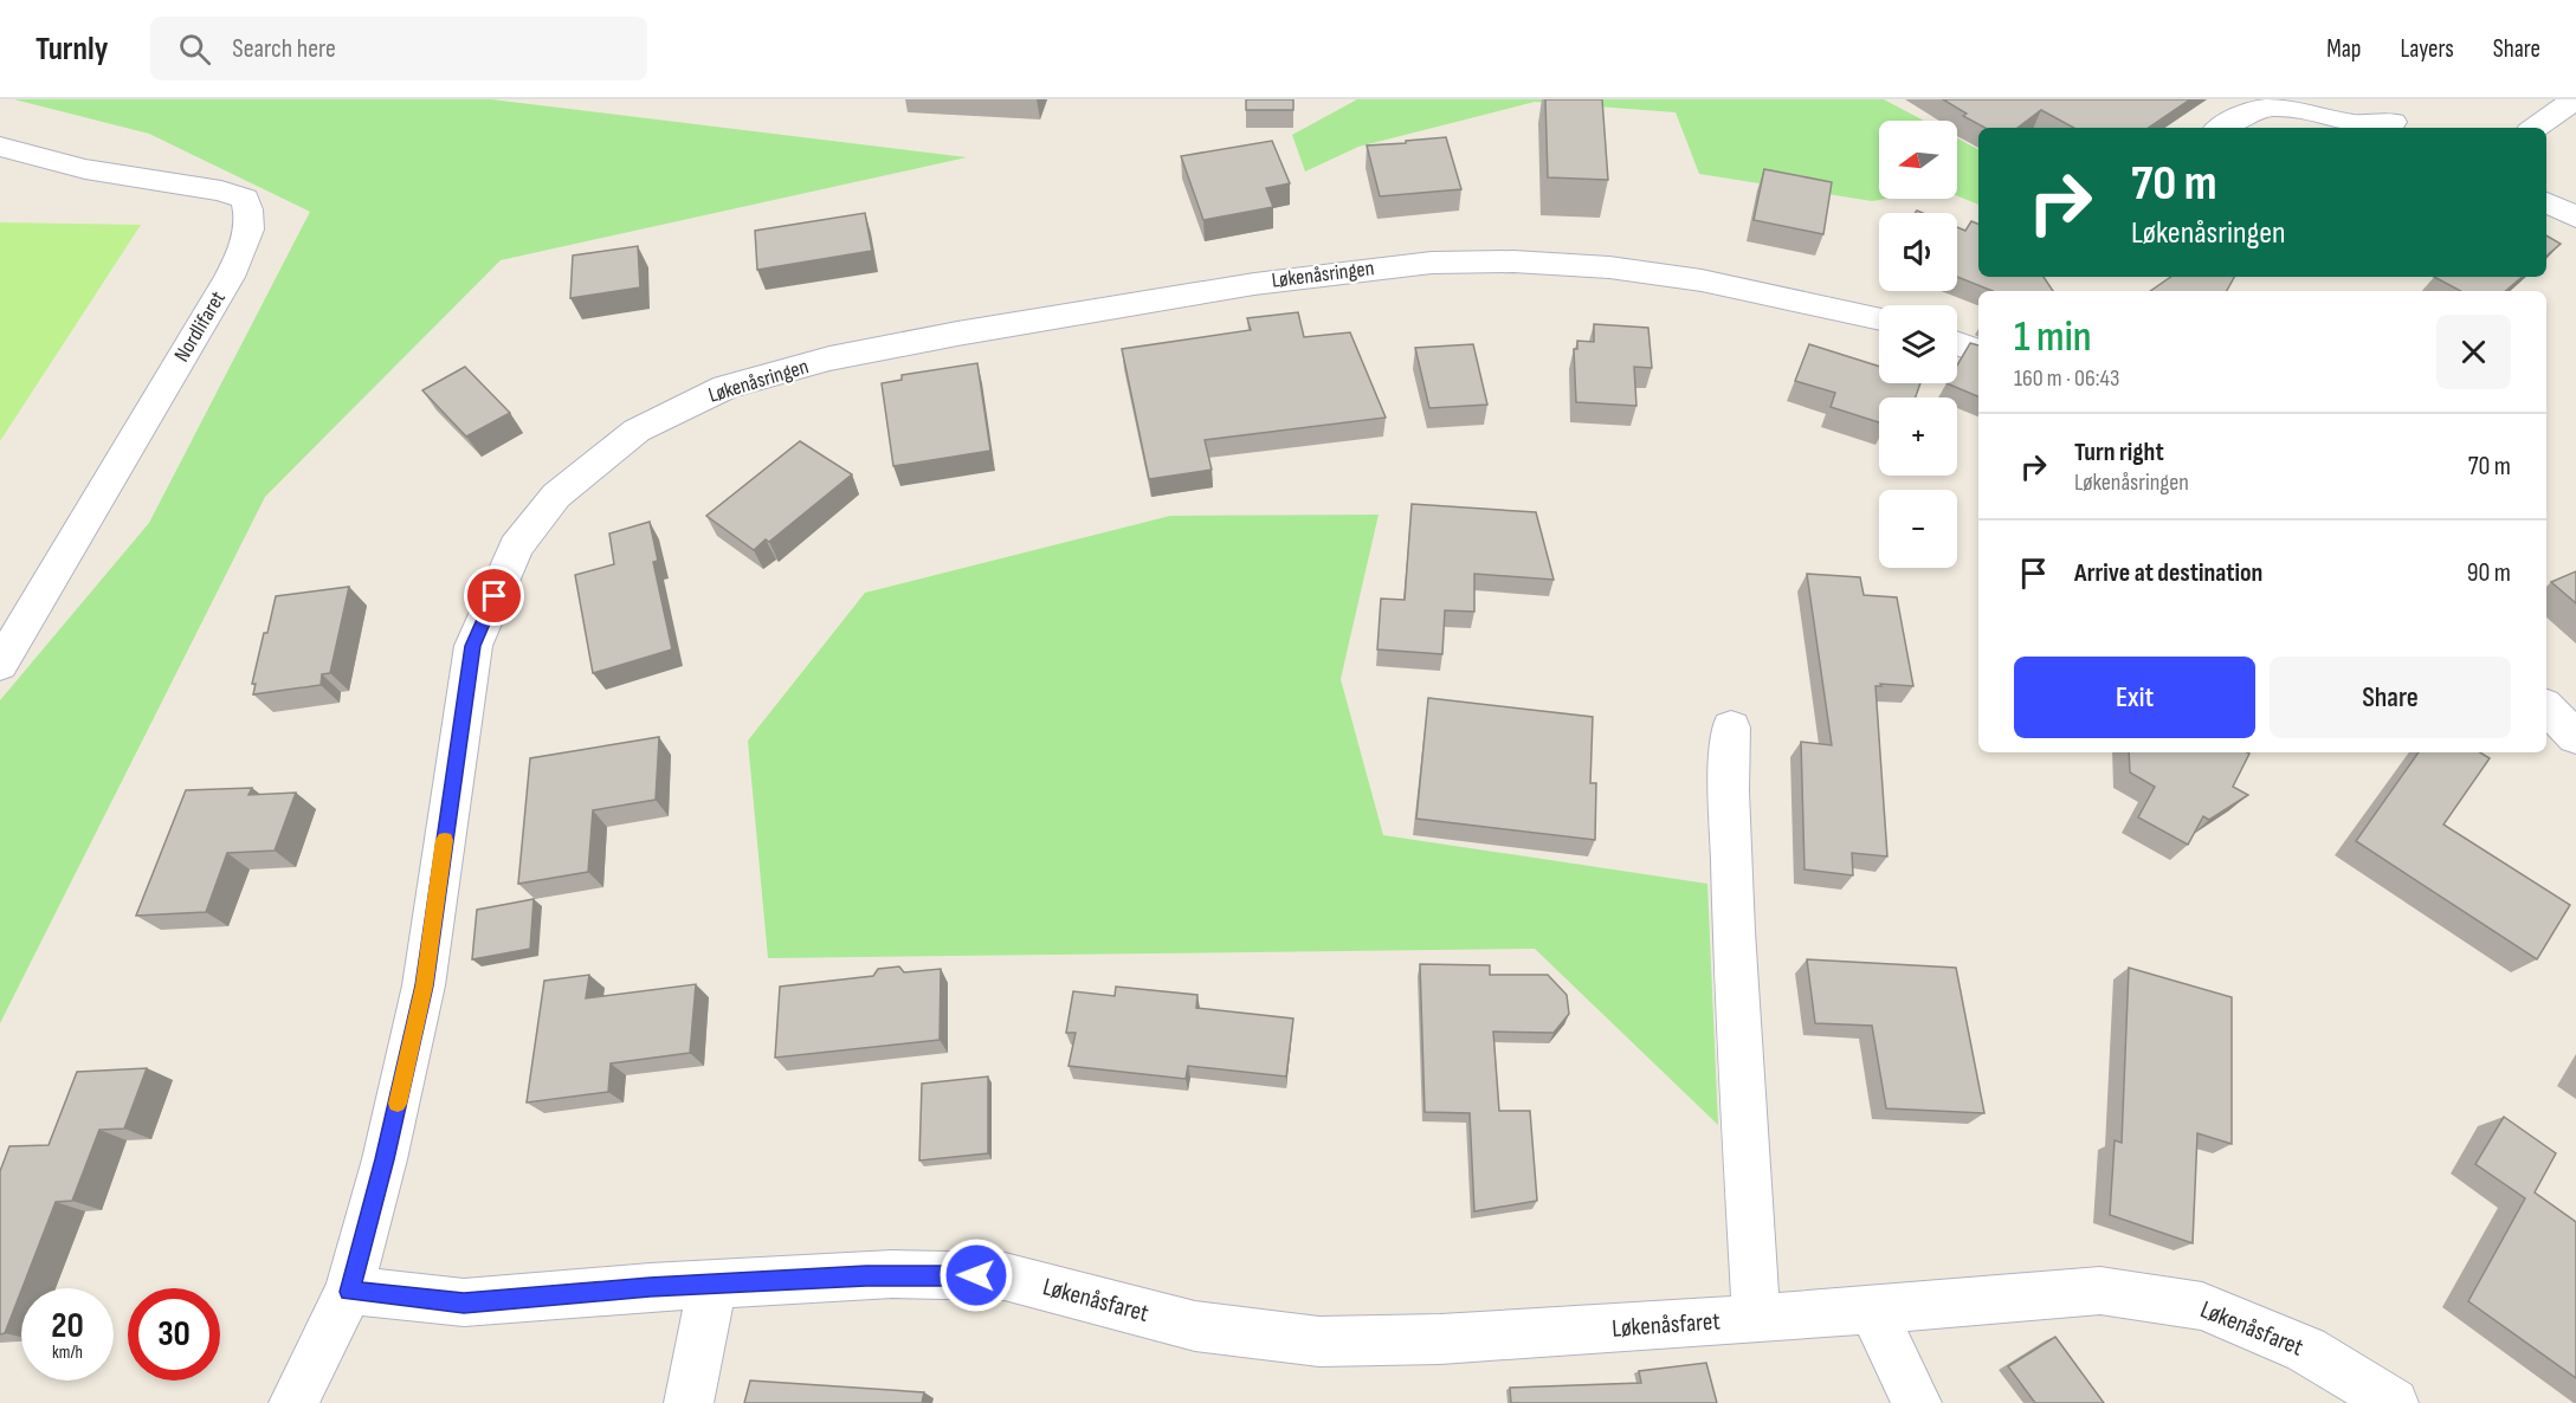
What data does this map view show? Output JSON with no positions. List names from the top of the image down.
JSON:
{
  "streets": {
    "street": ["Løkenåsringen", "Nordlifaret", "Løkenåsfaret"]
  },
  "crossings": [
    ["Løkenåsringen", "Løkenåsfaret"]
  ],
  "north": "left",
  "page": {
    "header": "Turnly",
    "search": "Search here",
    "nav": ["Map", "Layers", "Share"],
    "map_buttons": ["+", "−"],
    "turn": ["70 m", "Løkenåsringen"],
    "heading": ["1 min", "160 m · 06:43"],
    "list": [
      {
        "name": "Turn right",
        "note": "Løkenåsringen",
        "value": "70 m"
      },
      {
        "name": "Arrive at destination",
        "value": "90 m"
      }
    ],
    "buttons": ["Exit", "Share"],
    "speed": "20 km/h",
    "limit": "30"
  }
}
